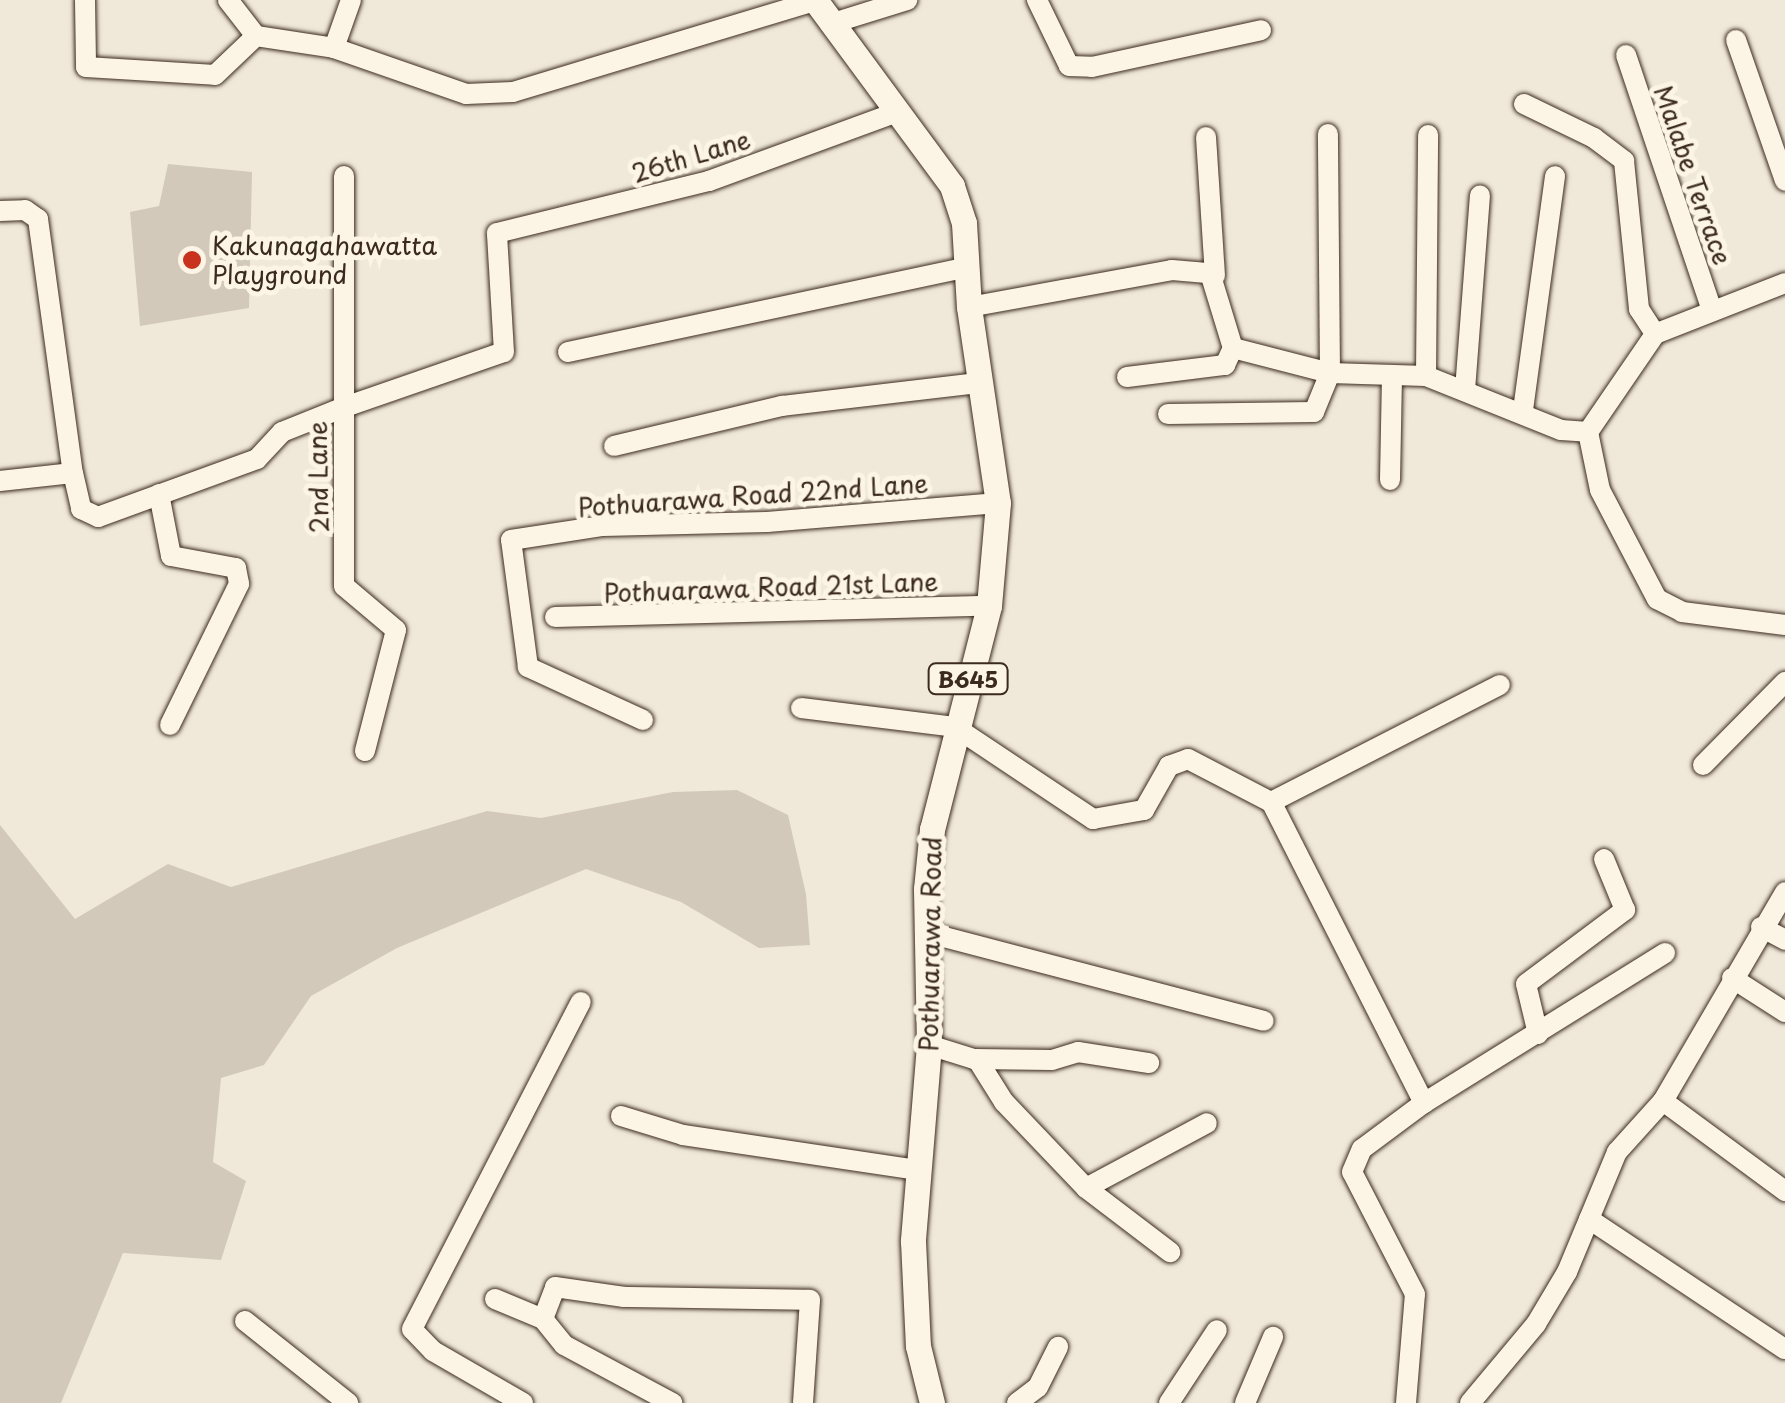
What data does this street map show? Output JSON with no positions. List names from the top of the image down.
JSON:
{
  "streets": {
    "main road": ["B645", "Pothuarawa Road"],
    "street": [
      "26th Lane",
      "Malabe Terrace",
      "2nd Lane",
      "Pothuarawa Road 22nd Lane",
      "Pothuarawa Road 21st Lane"
    ]
  },
  "crossings": [
    ["26th Lane", "2nd Lane"],
    ["26th Lane", "Pothuarawa Road"],
    ["Pothuarawa Road 22nd Lane", "Pothuarawa Road"],
    ["Pothuarawa Road 21st Lane", "Pothuarawa Road"]
  ],
  "places": ["Kakunagahawatta Playground"]
}
